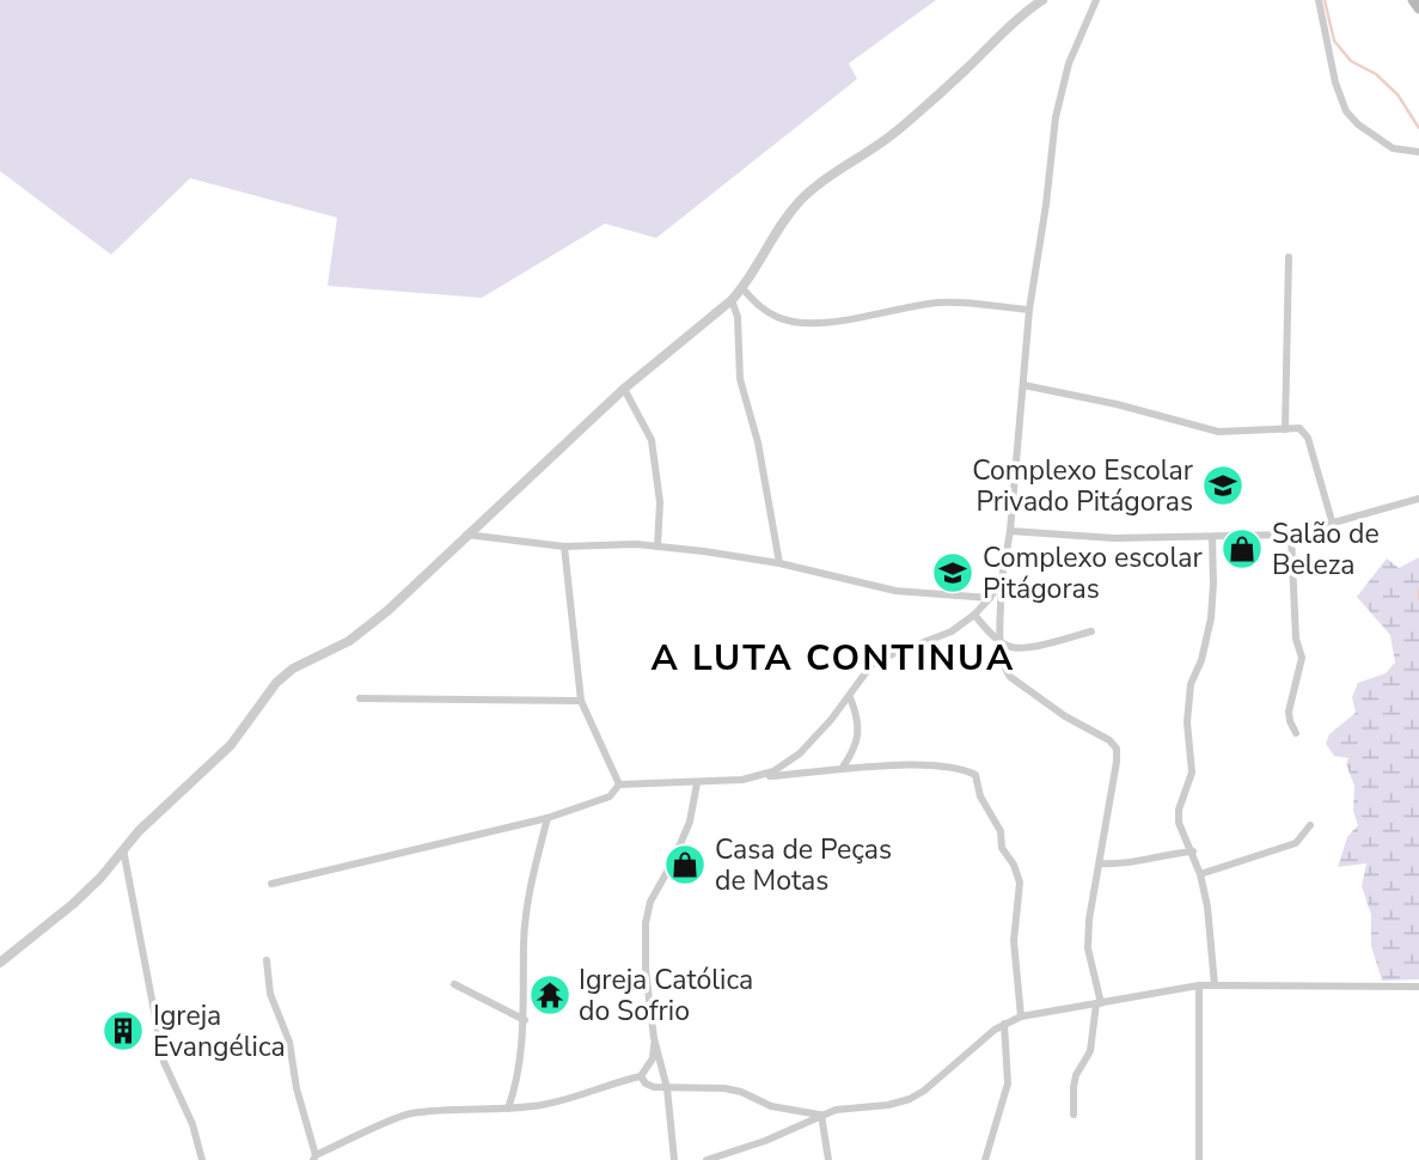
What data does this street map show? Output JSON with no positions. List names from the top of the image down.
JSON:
{
  "districts": ["A LUTA CONTINUA"],
  "places": {
    "school or university": ["Complexo Escolar Privado Pitágoras", "Complexo escolar Pitágoras"],
    "shop": ["Salão de Beleza", "Casa de Peças de Motas"],
    "temple": ["Igreja Católica do Sofrio"],
    "building": ["Igreja Evangélica"]
  }
}
